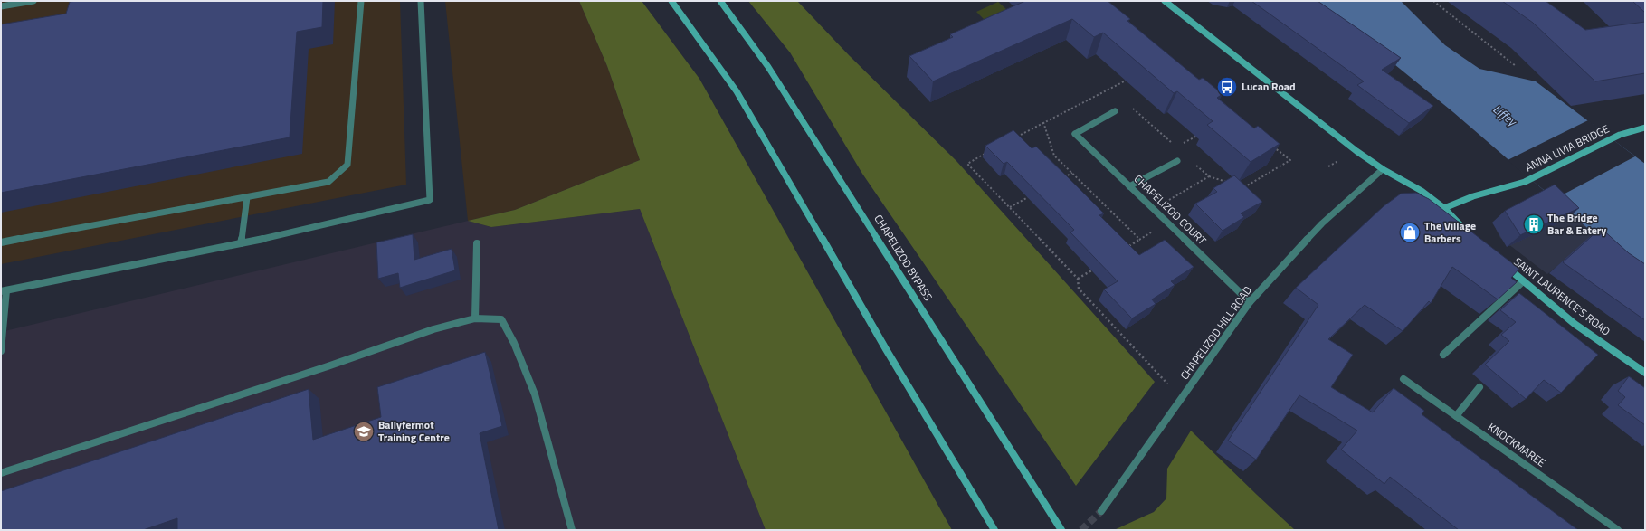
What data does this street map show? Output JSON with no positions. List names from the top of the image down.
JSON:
{
  "streets": {
    "main road": ["ANNA LIVIA BRIDGE", "CHAPELIZOD BYPASS", "SAINT LAURENCE'S ROAD"],
    "street": ["CHAPELIZOD COURT", "CHAPELIZOD HILL ROAD", "KNOCKMAREE"]
  },
  "crossings": [
    ["CHAPELIZOD COURT", "CHAPELIZOD HILL ROAD"]
  ],
  "water": ["Liffey"],
  "places": {
    "bus stop": ["Lucan Road"],
    "building": ["The Bridge Bar & Eatery"],
    "shop": ["The Village Barbers"],
    "school or university": ["Ballyfermot Training Centre"]
  }
}
